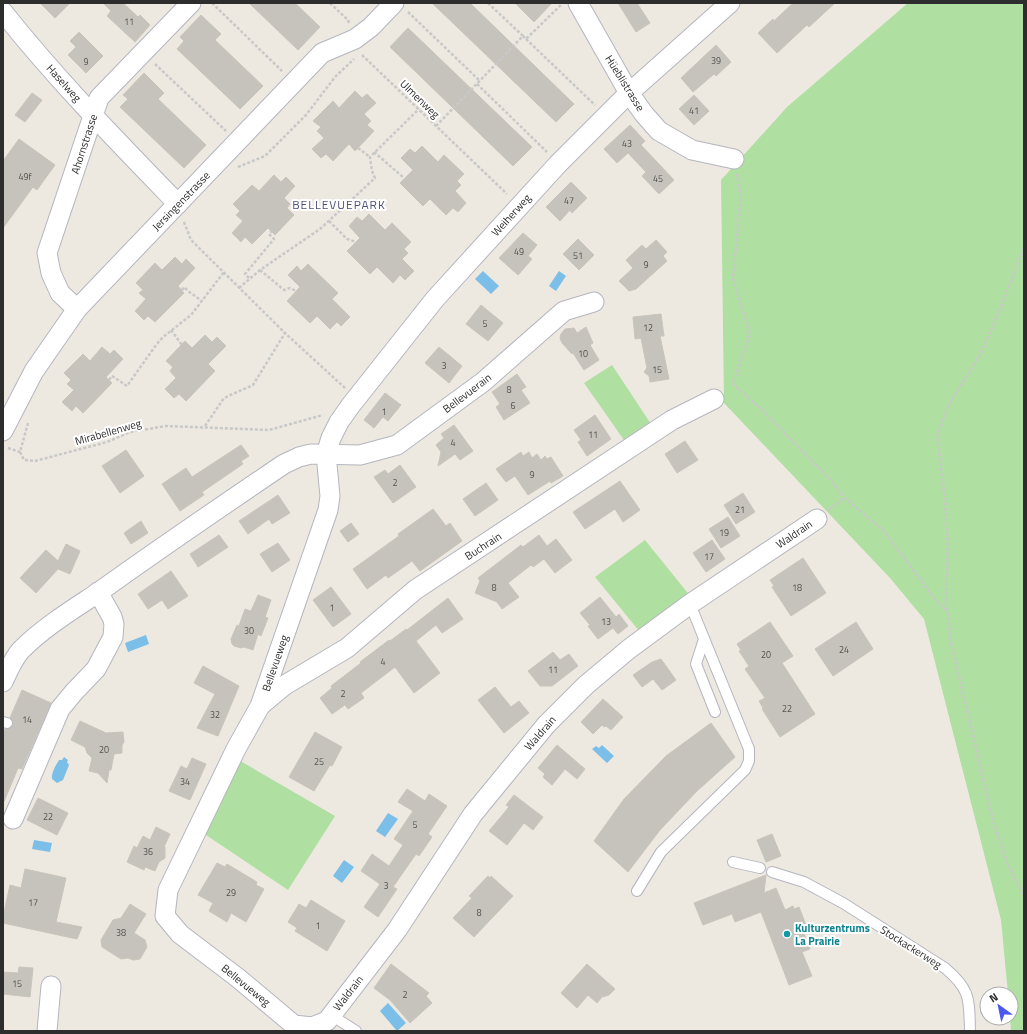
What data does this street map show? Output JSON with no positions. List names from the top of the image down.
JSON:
{
  "streets": {
    "street": [
      "Haselweg",
      "Hüeblistrasse",
      "Ahornstrasse",
      "Jersingenstrasse",
      "Weiherweg",
      "Bellevuerain",
      "Waldrain",
      "Buchrain",
      "Bellevueweg"
    ],
    "lane": ["Stockackerweg"],
    "path": ["Ulmenweg", "Mirabellenweg"]
  },
  "crossings": [
    ["Haselweg", "Ahornstrasse"],
    ["Haselweg", "Jersingenstrasse"],
    ["Hüeblistrasse", "Weiherweg"],
    ["Ulmenweg", "Jersingenstrasse"],
    ["Ahornstrasse", "Jersingenstrasse"],
    ["Weiherweg", "Bellevuerain"],
    ["Weiherweg", "Mirabellenweg"],
    ["Weiherweg", "Bellevueweg"],
    ["Bellevuerain", "Bellevueweg"],
    ["Waldrain", "Bellevueweg"],
    ["Buchrain", "Bellevueweg"]
  ],
  "districts": ["BELLEVUEPARK"],
  "places": ["Kulturzentrums La Prairie"],
  "house_numbers": [
    "11",
    "39",
    "9",
    "41",
    "43",
    "49f",
    "45",
    "47",
    "49",
    "51",
    "9",
    "5",
    "12",
    "10",
    "3",
    "15",
    "8",
    "6",
    "1",
    "11",
    "4",
    "9",
    "2",
    "21",
    "19",
    "17",
    "8",
    "18",
    "1",
    "13",
    "30",
    "24",
    "20",
    "4",
    "11",
    "2",
    "22",
    "32",
    "14",
    "20",
    "25",
    "34",
    "22",
    "5",
    "36",
    "3",
    "29",
    "17",
    "8",
    "1",
    "38",
    "15",
    "2"
  ],
  "north": "top left"
}
